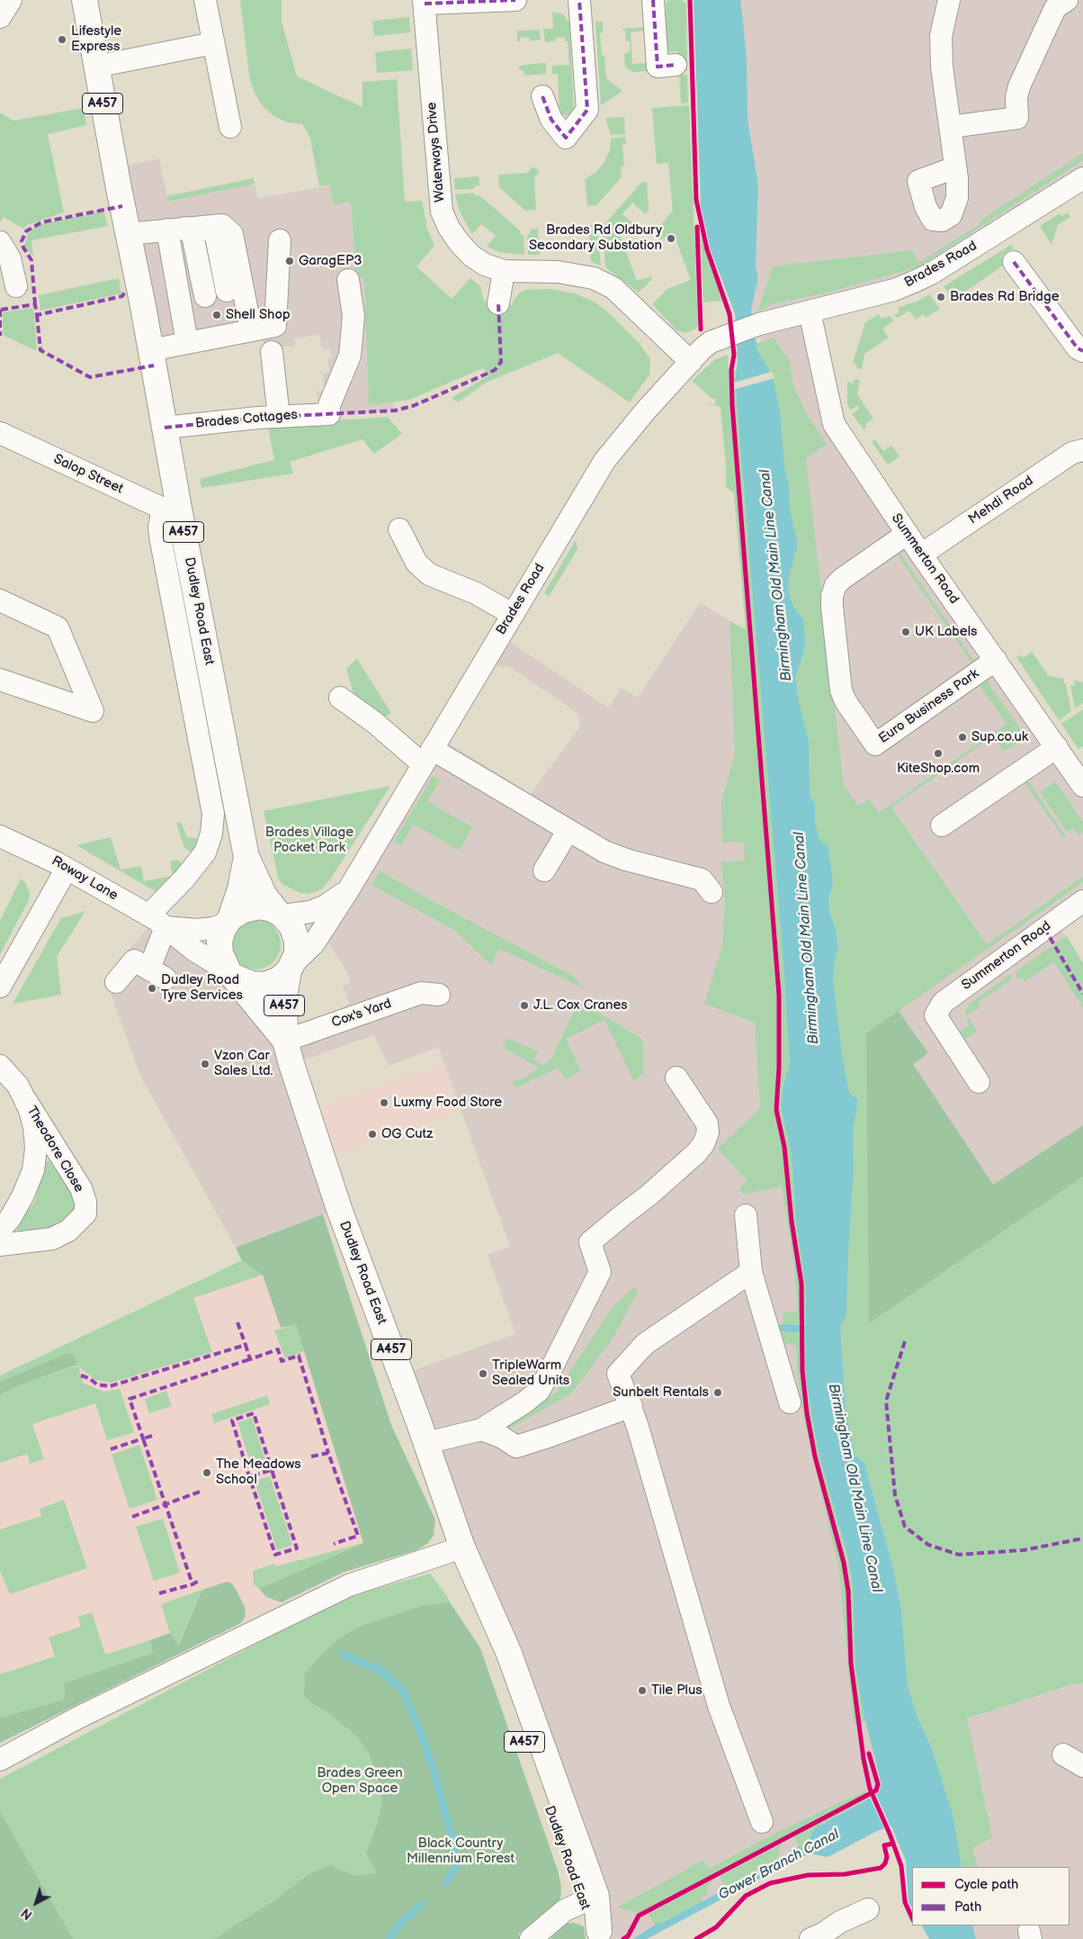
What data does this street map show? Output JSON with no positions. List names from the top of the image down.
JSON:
{
  "streets": {
    "main road": ["A457", "Dudley Road East"],
    "street": [
      "Waterways Drive",
      "Brades Road",
      "Brades Cottages",
      "Salop Street",
      "Mehdi Road",
      "Summerton Road",
      "Euro Business Park",
      "Roway Lane",
      "Cox's Yard",
      "Theodore Close"
    ]
  },
  "crossings": [
    ["A457", "Dudley Road East"],
    ["Waterways Drive", "Brades Road"],
    ["Brades Road", "Summerton Road"],
    ["Brades Road", "Dudley Road East"],
    ["Brades Road", "Roway Lane"],
    ["Brades Cottages", "Dudley Road East"],
    ["Salop Street", "Dudley Road East"],
    ["Mehdi Road", "Summerton Road"],
    ["Summerton Road", "Euro Business Park"],
    ["Dudley Road East", "Roway Lane"],
    ["Dudley Road East", "Cox's Yard"]
  ],
  "water": ["Birmingham Old Main Line Canal", "Gower Branch Canal"],
  "parks": ["Brades Village Pocket Park", "Brades Green Open Space", "Black Country Millennium Forest"],
  "places": [
    "Lifestyle Express",
    "Brades Rd Oldbury Secondary Substation",
    "GaragEP3",
    "Brades Rd Bridge",
    "Shell Shop",
    "UK Labels",
    "Sup.co.uk",
    "KiteShop.com",
    "Dudley Road Tyre Services",
    "J.L. Cox Cranes",
    "Vzon Car Sales Ltd.",
    "Luxmy Food Store",
    "OG Cutz",
    "TripleWarm Sealed Units",
    "Sunbelt Rentals",
    "The Meadows School",
    "Tile Plus"
  ],
  "legend": ["Cycle path", "Path"],
  "north": "bottom left"
}
